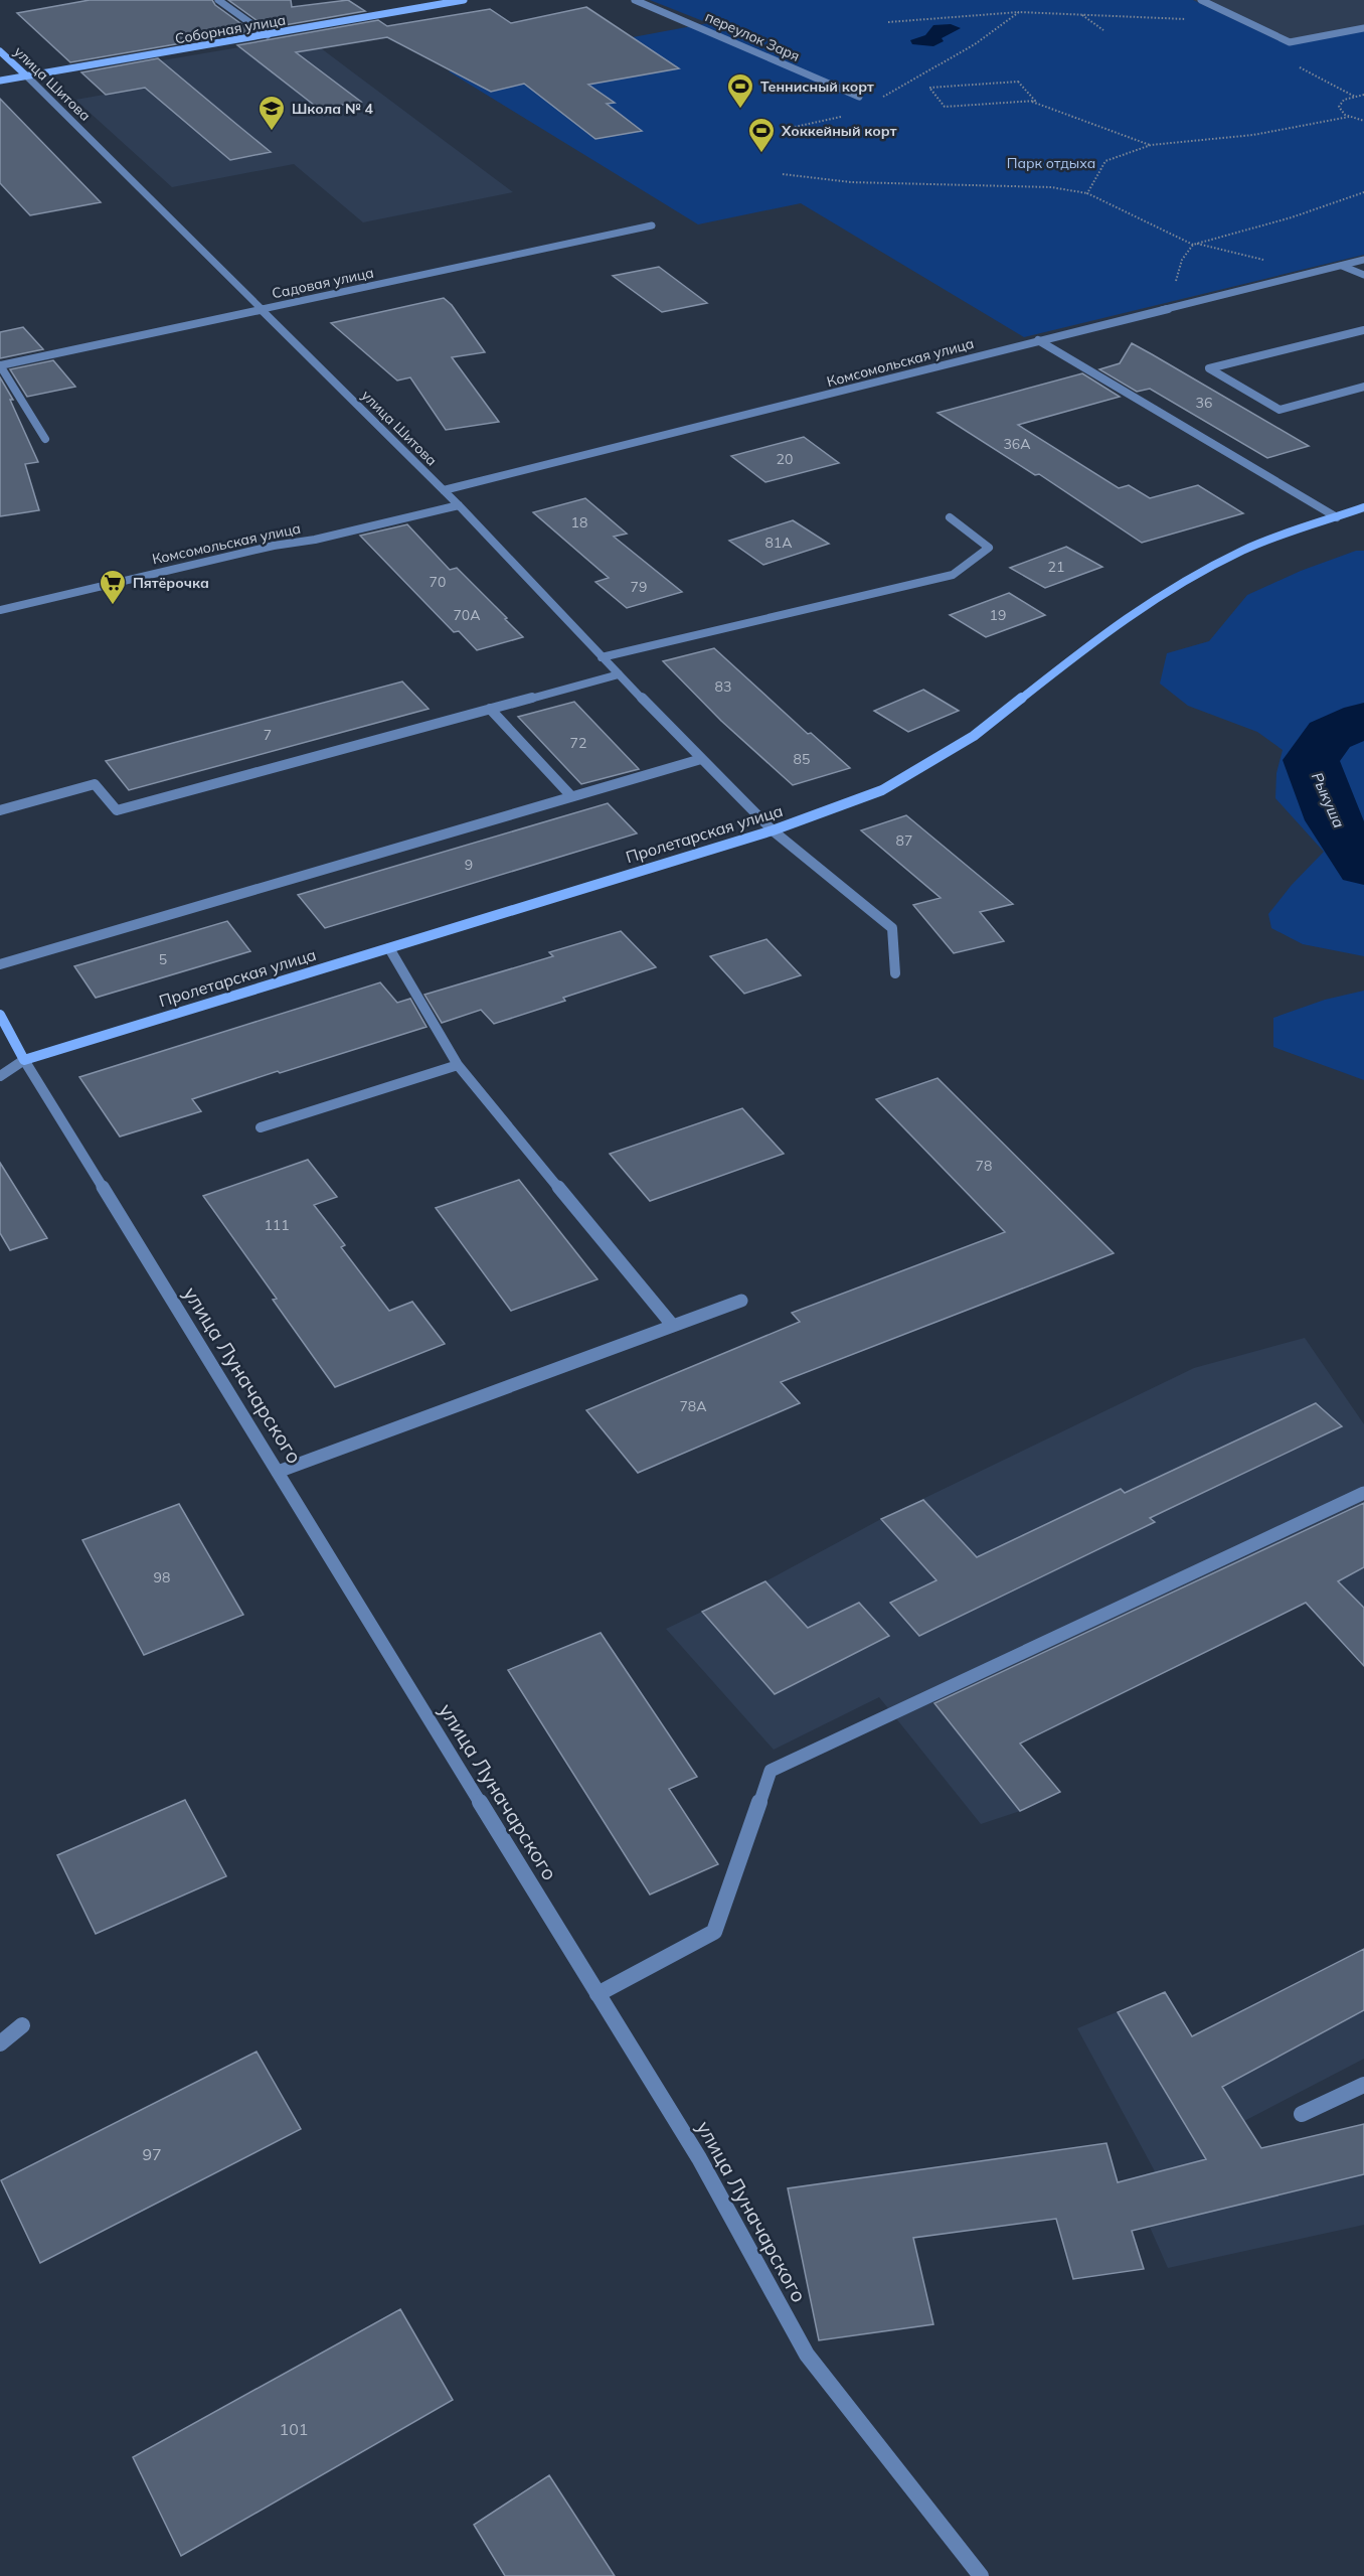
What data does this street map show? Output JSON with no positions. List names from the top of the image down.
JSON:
{
  "streets": {
    "street": [
      "Соборная улица",
      "переулок Заря",
      "улица Шитова",
      "Садовая улица",
      "Комсомольская улица",
      "Пролетарская улица",
      "улица Луначарского"
    ]
  },
  "crossings": [
    ["Соборная улица", "улица Шитова"],
    ["улица Шитова", "Садовая улица"],
    ["улица Шитова", "Комсомольская улица"],
    ["улица Шитова", "Пролетарская улица"],
    ["Пролетарская улица", "улица Луначарского"]
  ],
  "water": ["Рыкуша"],
  "parks": ["Парк отдыха"],
  "places": {
    "sports": ["Теннисный корт", "Хоккейный корт"],
    "school or university": ["Школа № 4"],
    "supermarket": ["Пятёрочка"]
  },
  "house_numbers": [
    "36",
    "36А",
    "20",
    "18",
    "81А",
    "21",
    "70",
    "79",
    "70А",
    "19",
    "83",
    "7",
    "72",
    "85",
    "87",
    "9",
    "5",
    "78",
    "111",
    "78А",
    "98",
    "97",
    "101"
  ]
}
